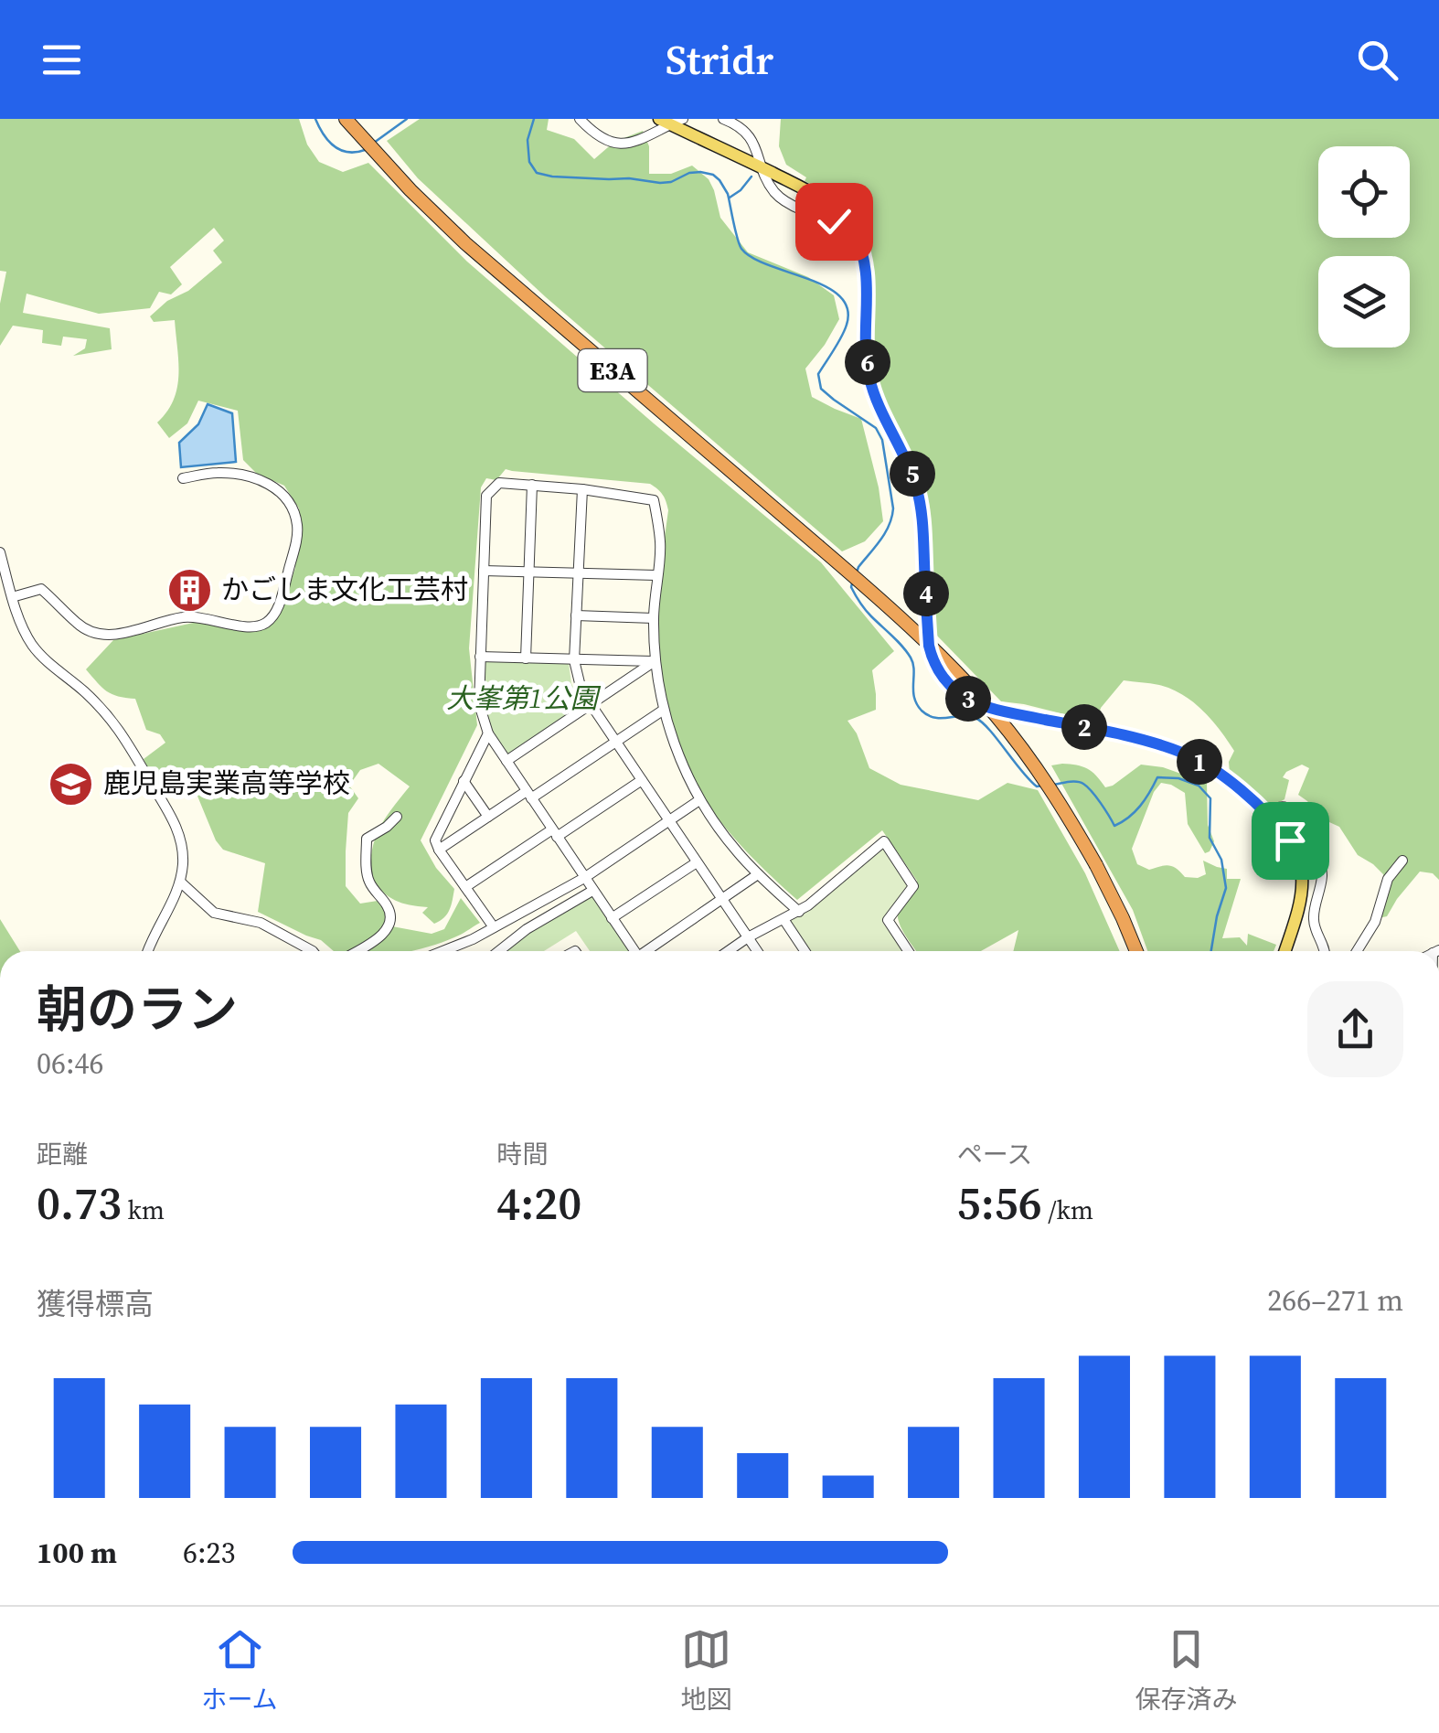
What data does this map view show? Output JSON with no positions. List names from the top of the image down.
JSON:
{
  "streets": {
    "highway": ["E3A"]
  },
  "parks": ["大峯第1公園"],
  "places": {
    "building": ["かごしま文化工芸村"],
    "school or university": ["鹿児島実業高等学校"]
  },
  "page": {
    "header": "Stridr",
    "pins": [
      "6",
      "5",
      "4",
      "3",
      "2",
      "1"
    ],
    "heading": ["朝のラン", "06:46"],
    "stats": [
      ["距離", "0.73 km"],
      ["時間", "4:20"],
      ["ペース", "5:56 /km"]
    ],
    "chart": ["獲得標高", "266–271 m"],
    "list": [
      {
        "name": "100 m",
        "note": "6:23"
      }
    ],
    "tabs": ["ホーム", "地図", "保存済み"]
  }
}
